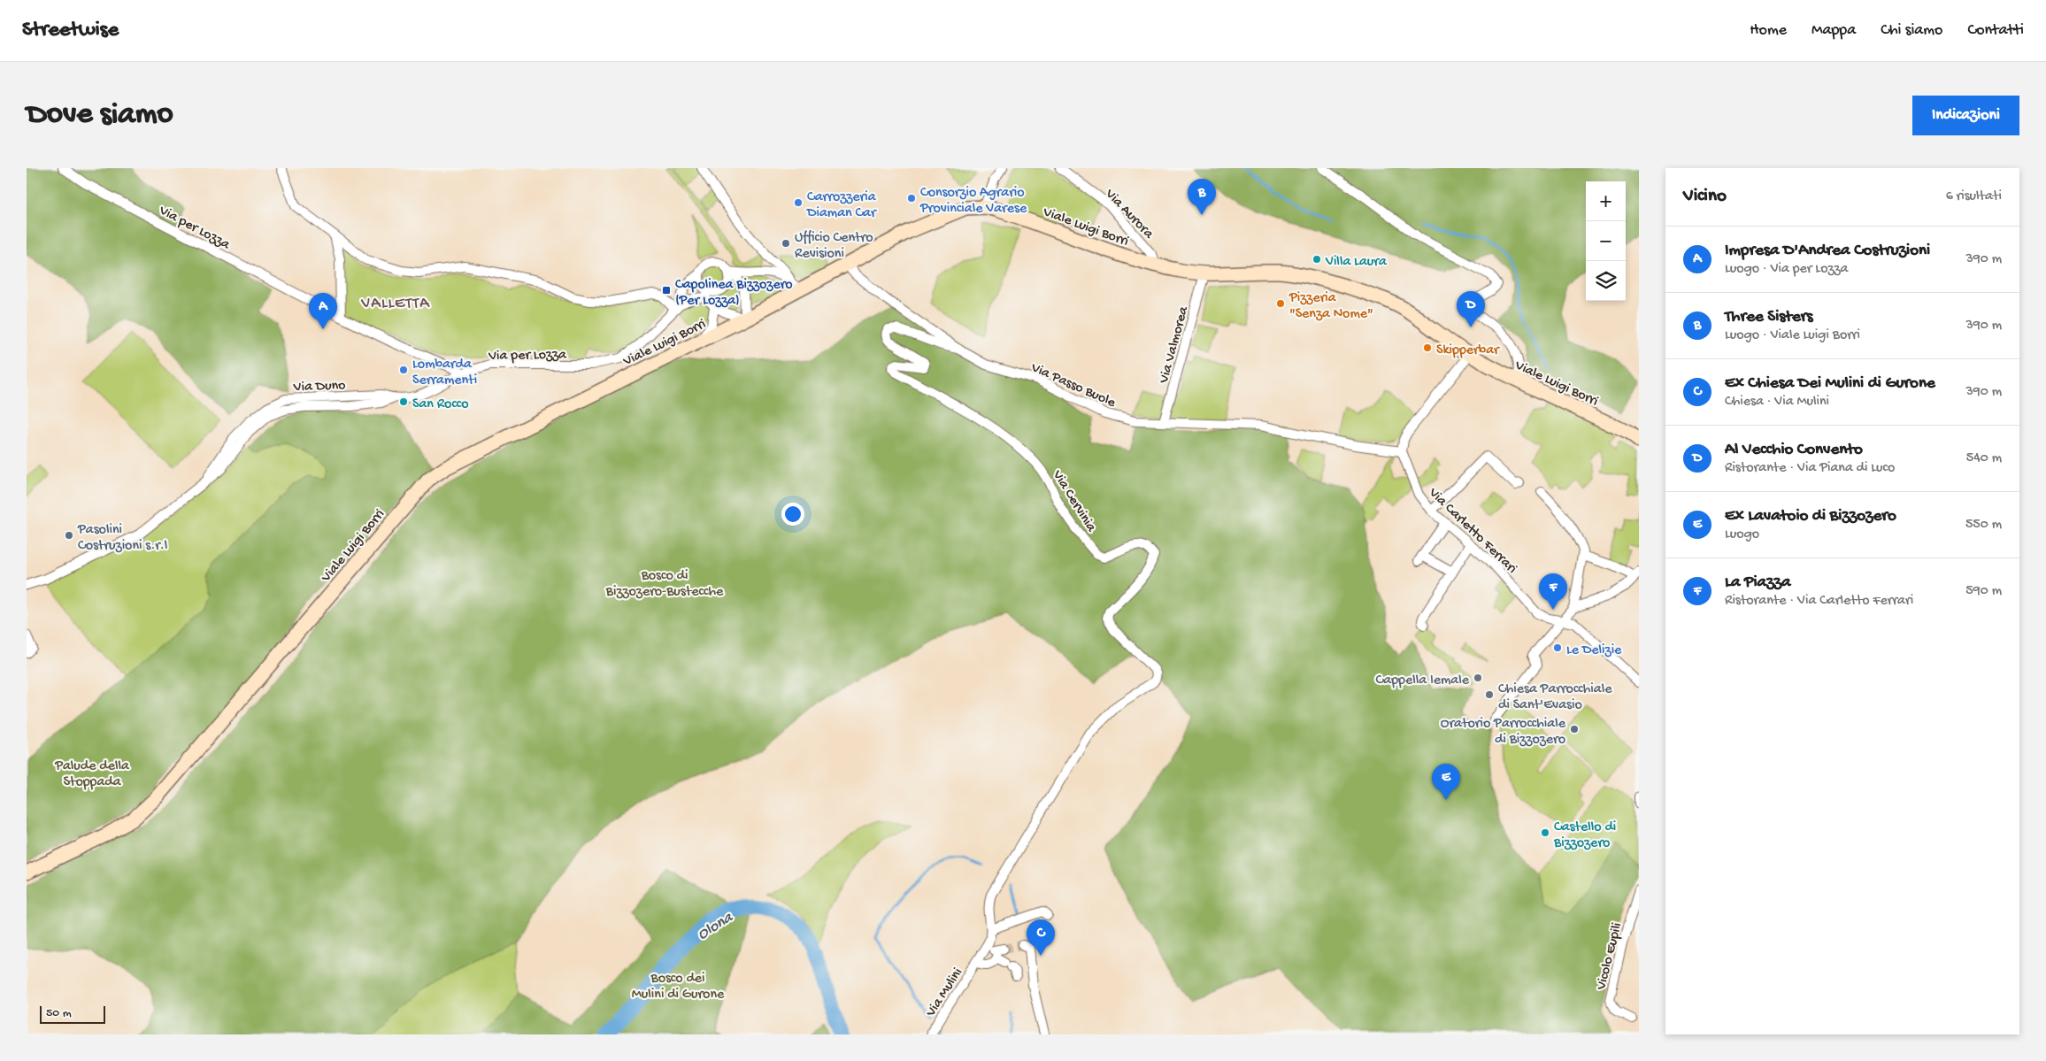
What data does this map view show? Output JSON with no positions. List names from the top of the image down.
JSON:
{
  "streets": {
    "main road": ["Viale Luigi Borri"],
    "street": [
      "Via Aurora",
      "Via per Lozza",
      "Via Valmorea",
      "Via Passo Buole",
      "Via Duno",
      "Via Cervinia",
      "Via Carletto Ferrari",
      "Vicolo Eupili",
      "Via Mulini"
    ]
  },
  "crossings": [
    ["Via Aurora", "Viale Luigi Borri"],
    ["Viale Luigi Borri", "Via Valmorea"],
    ["Viale Luigi Borri", "Via Passo Buole"],
    ["Via per Lozza", "Via Duno"],
    ["Via Valmorea", "Via Passo Buole"],
    ["Via Passo Buole", "Via Cervinia"],
    ["Via Passo Buole", "Via Carletto Ferrari"],
    ["Via Cervinia", "Via Mulini"]
  ],
  "districts": ["VALLETTA"],
  "water": ["Olona"],
  "parks": ["Bosco di Bizzozero-Bustecche", "Palude della Stoppada", "Bosco dei Mulini di Gurone"],
  "places": {
    "other": [
      "Consorzio Agrario Provinciale Varese",
      "Carrozzeria Diaman Car",
      "Ufficio Centro Revisioni",
      "Villa Laura",
      "Pizzeria \"Senza Nome\"",
      "Skipperbar",
      "Lombarda Serramenti",
      "San Rocco",
      "Pasolini Costruzioni s.r.l",
      "Le Delizie",
      "Cappella Iemale",
      "Chiesa Parrocchiale di Sant'Evasio",
      "Oratorio Parrocchiale di Bizzozero",
      "Castello di Bizzozero"
    ],
    "transit": ["Capolinea Bizzozero (Per Lozza)"]
  },
  "scale_bar": "50 m",
  "page": {
    "header": "Streetwise",
    "nav": [
      "Home",
      "Mappa",
      "Chi siamo",
      "Contatti"
    ],
    "buttons": "Indicazioni",
    "title": "Dove siamo",
    "heading": ["Vicino", "6 risultati"],
    "pins": [
      "B",
      "D",
      "A",
      "F",
      "E",
      "C"
    ],
    "map_buttons": ["+", "−"],
    "list": [
      {
        "mark": "A",
        "name": "Impresa D'Andrea Costruzioni",
        "note": "Luogo · Via per Lozza",
        "value": "390 m"
      },
      {
        "mark": "B",
        "name": "Three Sisters",
        "note": "Luogo · Viale Luigi Borri",
        "value": "390 m"
      },
      {
        "mark": "C",
        "name": "Ex Chiesa Dei Mulini di Gurone",
        "note": "Chiesa · Via Mulini",
        "value": "390 m"
      },
      {
        "mark": "D",
        "name": "Al Vecchio Convento",
        "note": "Ristorante · Via Piana di Luco",
        "value": "540 m"
      },
      {
        "mark": "E",
        "name": "Ex Lavatoio di Bizzozero",
        "note": "Luogo",
        "value": "550 m"
      },
      {
        "mark": "F",
        "name": "La Piazza",
        "note": "Ristorante · Via Carletto Ferrari",
        "value": "590 m"
      }
    ],
    "scale": "50 m"
  }
}
